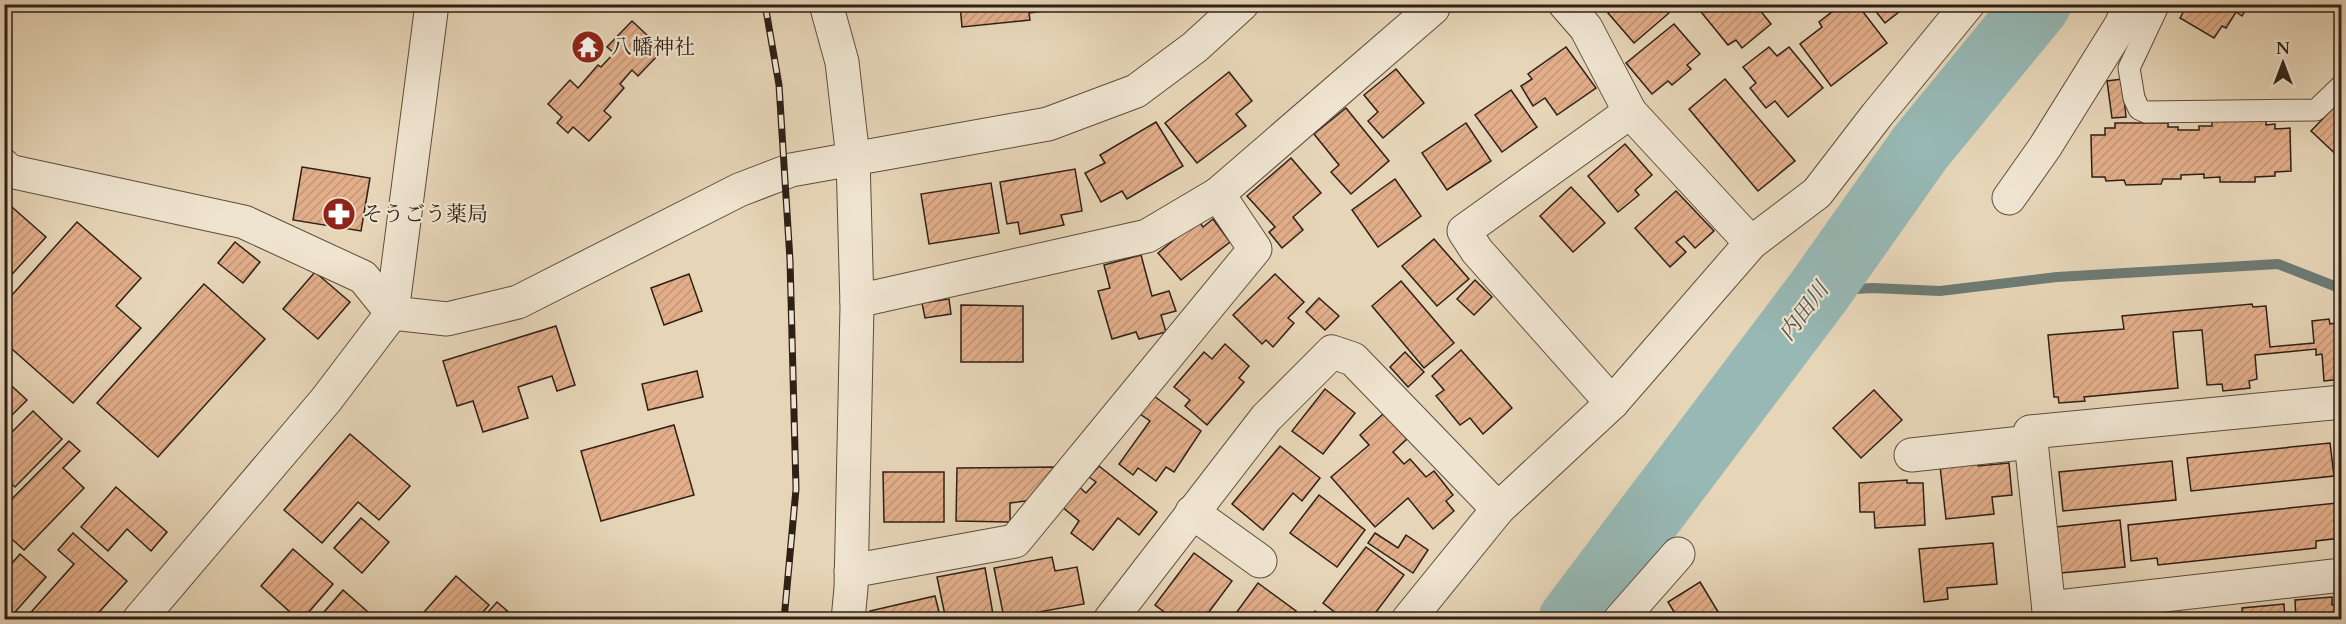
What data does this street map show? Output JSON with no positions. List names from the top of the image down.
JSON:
{
  "water": ["内田川"],
  "places": {
    "temple": ["八幡神社"],
    "pharmacy": ["そうごう薬局"]
  },
  "north": "top"
}
